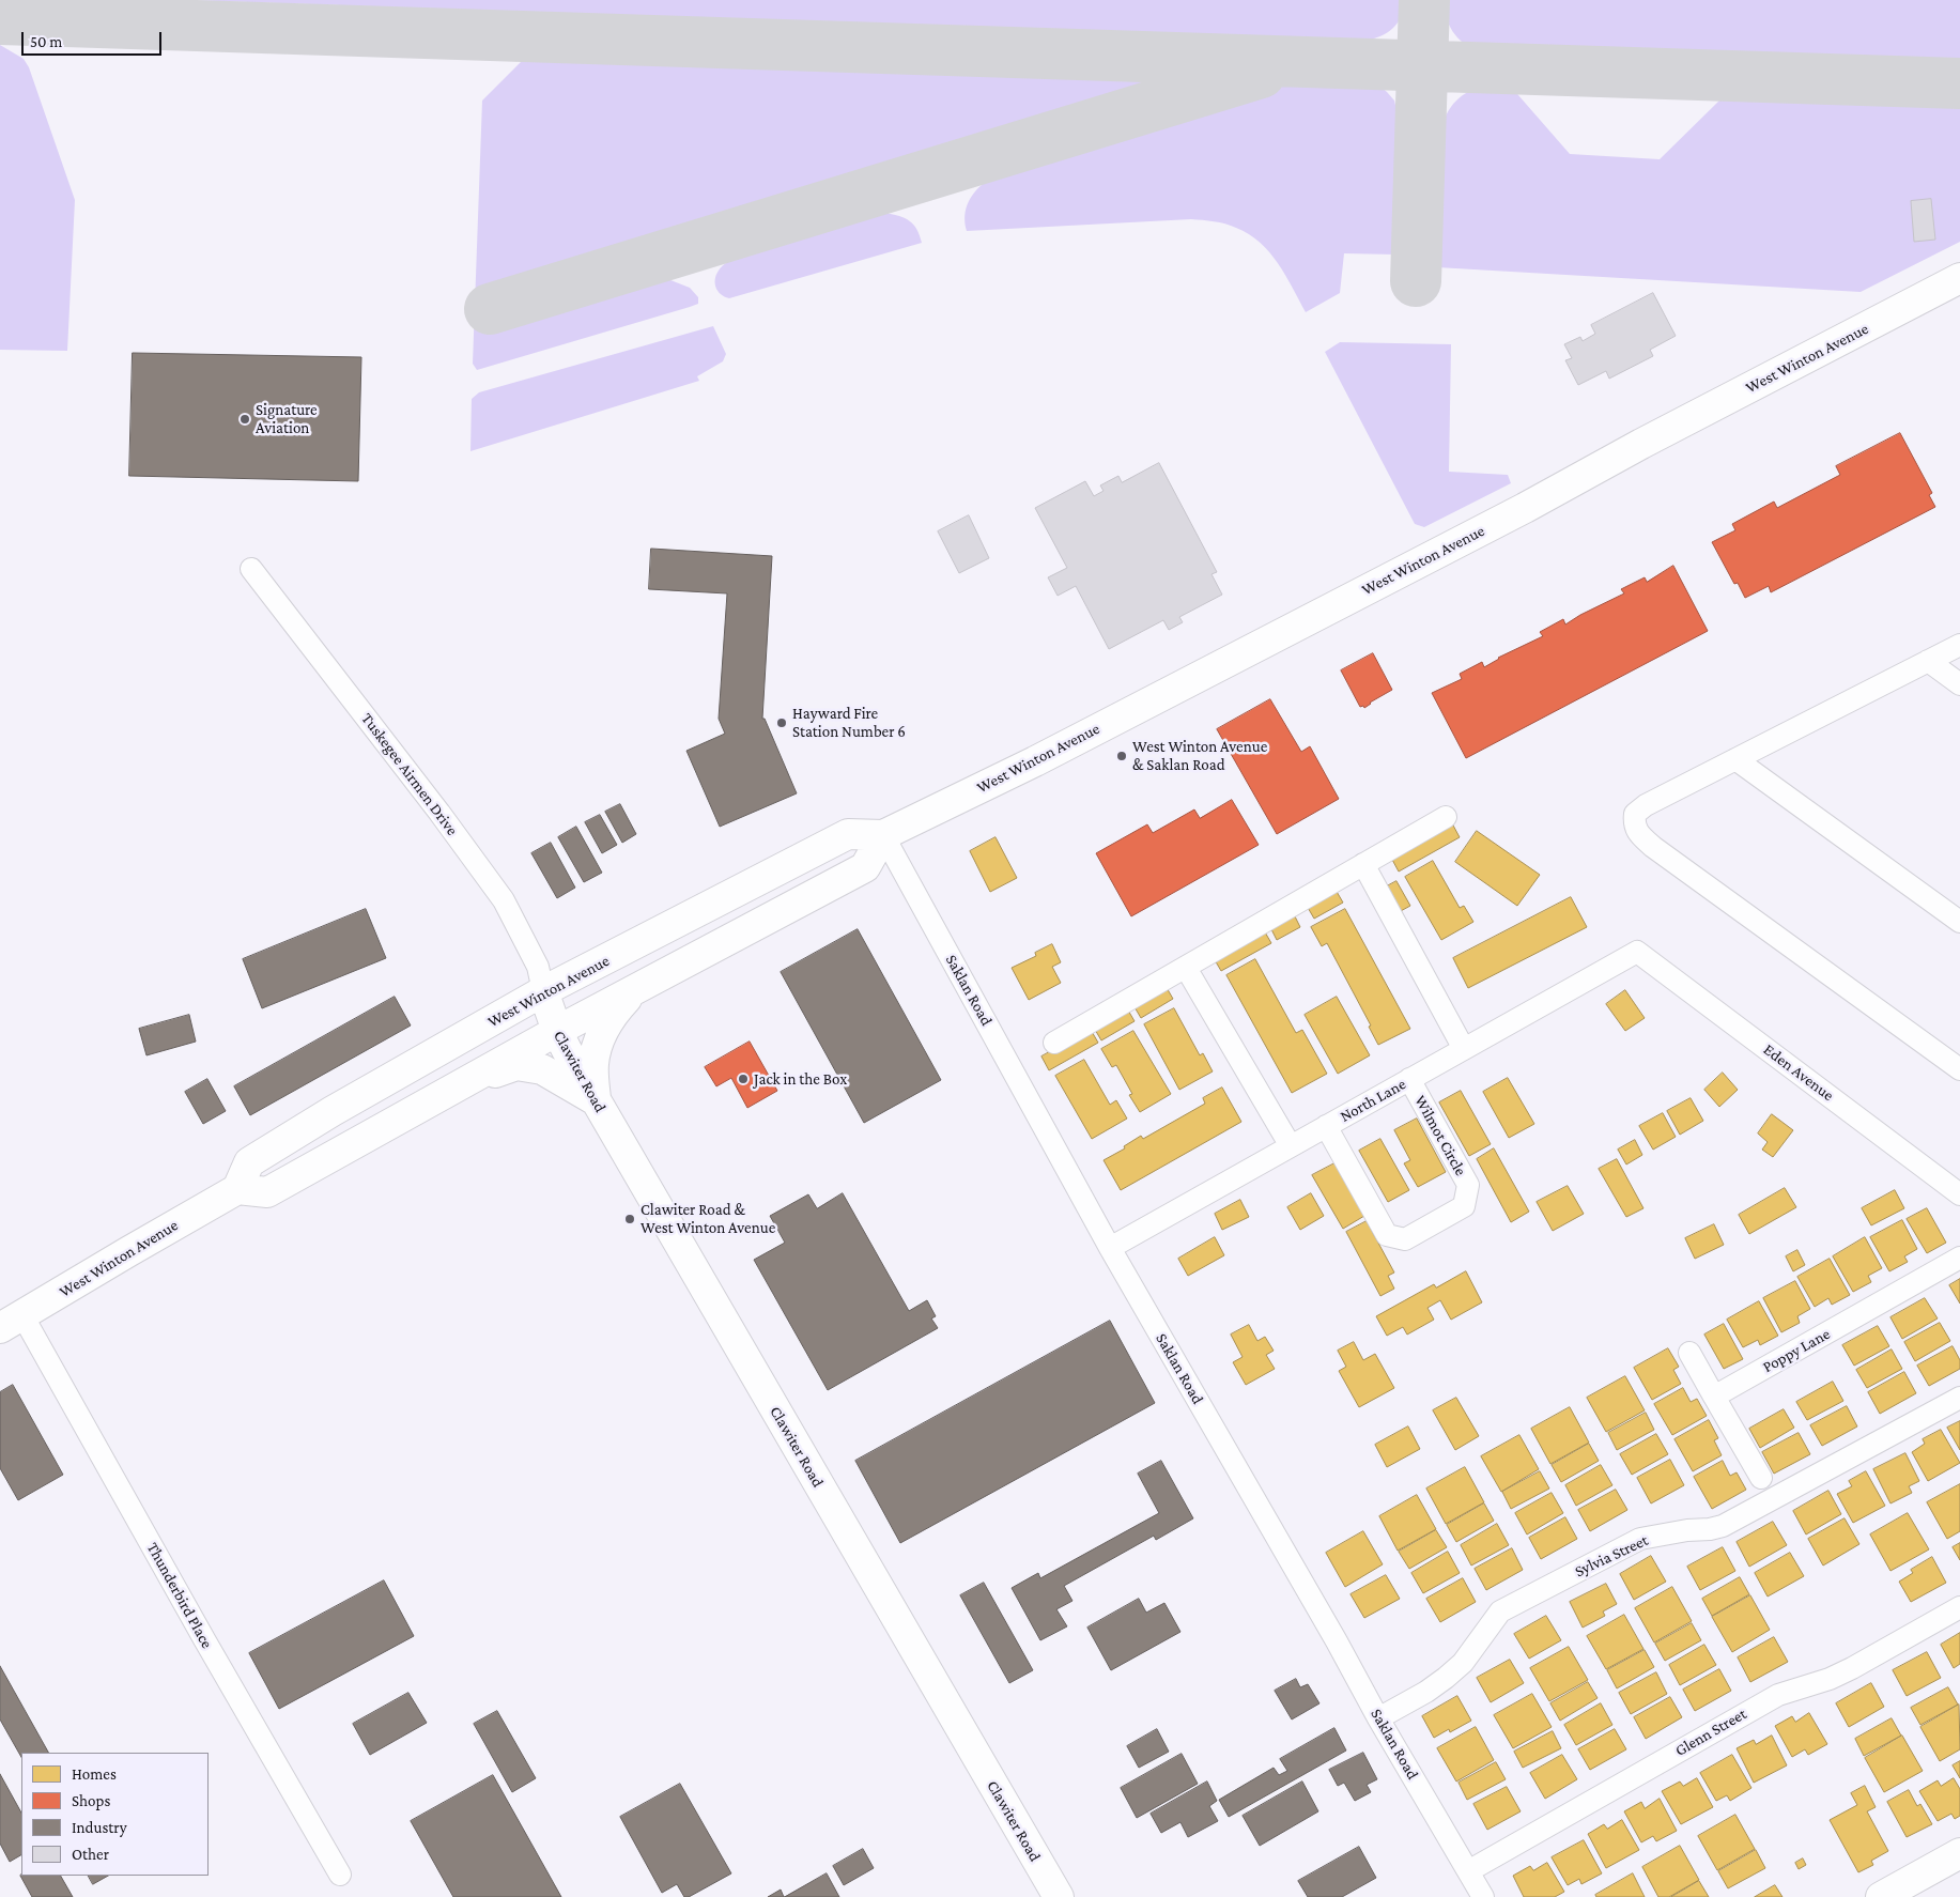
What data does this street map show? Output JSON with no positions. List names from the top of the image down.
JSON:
{
  "streets": {
    "main road": ["West Winton Avenue", "Clawiter Road"],
    "street": [
      "Tuskegee Airmen Drive",
      "Saklan Road",
      "Eden Avenue",
      "North Lane",
      "Wilmot Circle",
      "Poppy Lane",
      "Sylvia Street",
      "Thunderbird Place",
      "Glenn Street"
    ]
  },
  "crossings": [
    ["West Winton Avenue", "Tuskegee Airmen Drive"],
    ["West Winton Avenue", "Saklan Road"],
    ["West Winton Avenue", "Clawiter Road"],
    ["West Winton Avenue", "Thunderbird Place"],
    ["Tuskegee Airmen Drive", "Clawiter Road"],
    ["Saklan Road", "North Lane"],
    ["Saklan Road", "Sylvia Street"],
    ["Saklan Road", "Glenn Street"],
    ["Eden Avenue", "North Lane"],
    ["North Lane", "Wilmot Circle"]
  ],
  "places": [
    "Signature Aviation",
    "Hayward Fire Station Number 6",
    "West Winton Avenue & Saklan Road",
    "Jack in the Box",
    "Clawiter Road & West Winton Avenue"
  ],
  "legend": [
    "Homes",
    "Shops",
    "Industry",
    "Other"
  ],
  "scale_bar": "50 m"
}
